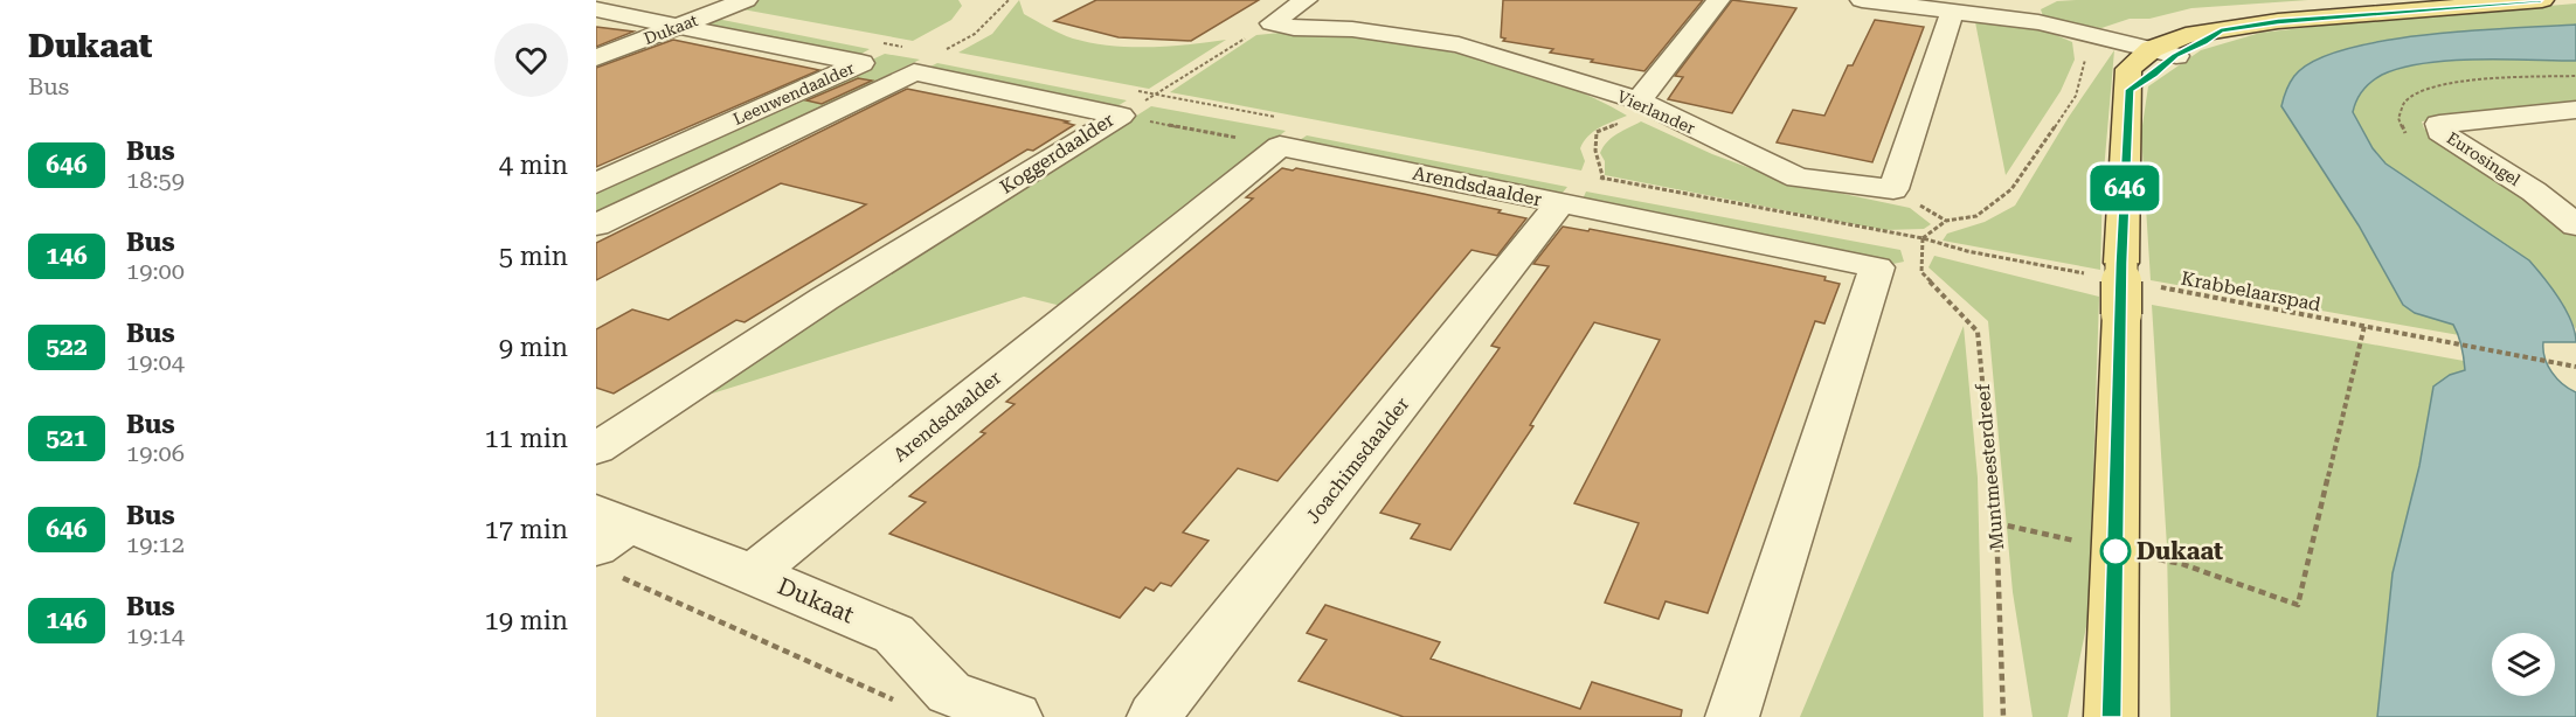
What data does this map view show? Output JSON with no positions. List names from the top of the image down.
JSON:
{
  "streets": {
    "street": [
      "Dukaat",
      "Leeuwendaalder",
      "Vierlander",
      "Koggerdaalder",
      "Eurosingel",
      "Arendsdaalder",
      "Joachimsdaalder"
    ],
    "path": ["Krabbelaarspad", "Muntmeesterdreef"]
  },
  "crossings": [
    ["Dukaat", "Leeuwendaalder"],
    ["Dukaat", "Arendsdaalder"],
    ["Arendsdaalder", "Joachimsdaalder"]
  ],
  "places": ["Dukaat"],
  "lines": ["bus line 646"],
  "page": {
    "heading": ["Dukaat", "Bus"],
    "on_map": "646",
    "list": [
      {
        "mark": "646",
        "name": "Bus",
        "note": "18:59",
        "value": "4 min"
      },
      {
        "mark": "146",
        "name": "Bus",
        "note": "19:00",
        "value": "5 min"
      },
      {
        "mark": "522",
        "name": "Bus",
        "note": "19:04",
        "value": "9 min"
      },
      {
        "mark": "521",
        "name": "Bus",
        "note": "19:06",
        "value": "11 min"
      },
      {
        "mark": "646",
        "name": "Bus",
        "note": "19:12",
        "value": "17 min"
      },
      {
        "mark": "146",
        "name": "Bus",
        "note": "19:14",
        "value": "19 min"
      }
    ]
  }
}
